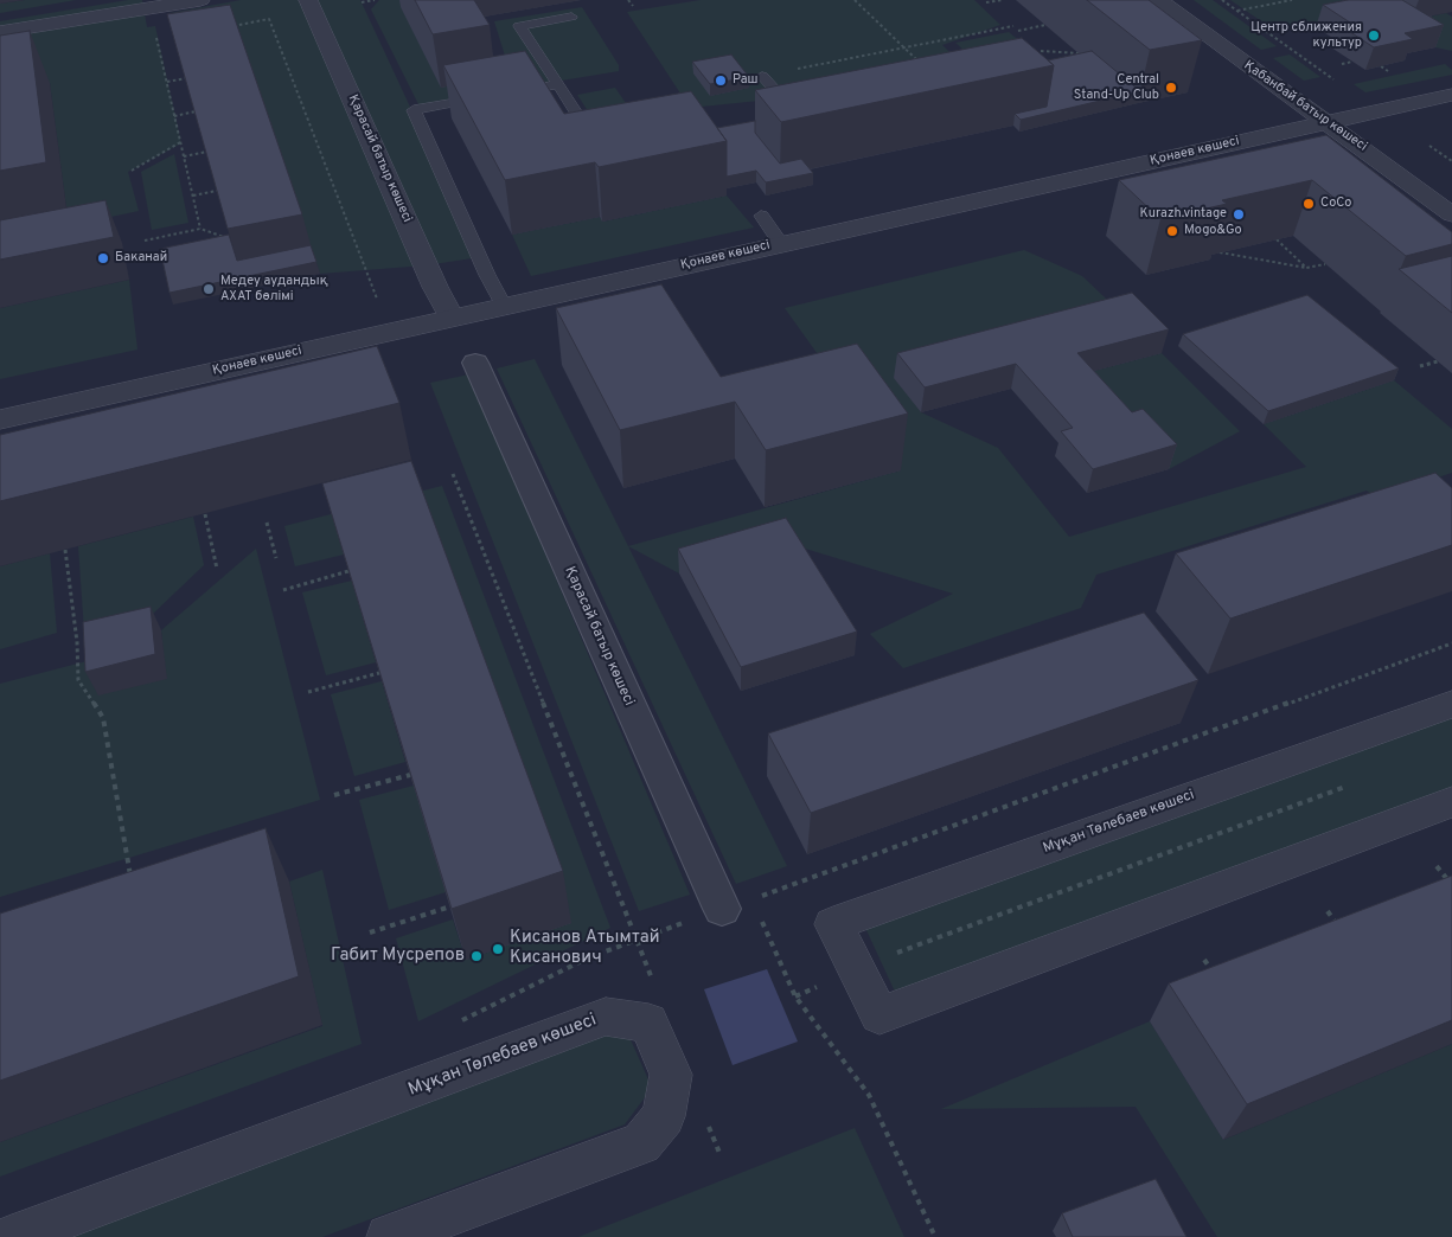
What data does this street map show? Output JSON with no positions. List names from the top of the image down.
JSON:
{
  "streets": {
    "street": [
      "Қабанбай батыр көшесі",
      "Қонаев көшесі",
      "Қарасай батыр көшесі",
      "Мұқан Төлебаев көшесі"
    ]
  },
  "crossings": [
    ["Қабанбай батыр көшесі", "Қонаев көшесі"],
    ["Қонаев көшесі", "Қарасай батыр көшесі"]
  ],
  "places": [
    "Центр сближения культур",
    "Раш",
    "Central Stand-Up Club",
    "CoCo",
    "Kurazh.vintage",
    "Mogo&Go",
    "Баканай",
    "Медеу аудандық АХАТ бөлімі",
    "Кисанов Атымтай Кисанович",
    "Габит Мусрепов"
  ]
}
